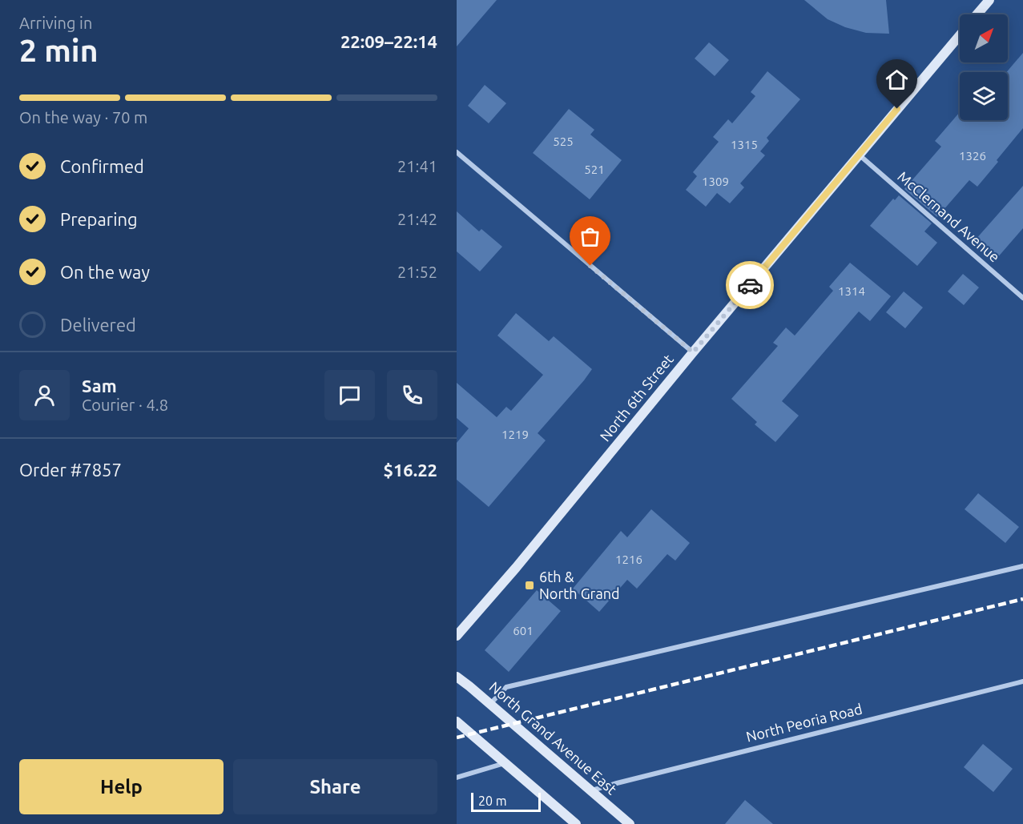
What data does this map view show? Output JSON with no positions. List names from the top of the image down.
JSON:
{
  "streets": {
    "main road": ["North 6th Street", "North Grand Avenue East"],
    "street": ["McClernand Avenue", "North Peoria Road"]
  },
  "crossings": [
    ["McClernand Avenue", "North 6th Street"],
    ["North Peoria Road", "North Grand Avenue East"]
  ],
  "places": {
    "transit": ["6th & North Grand"]
  },
  "house_numbers": [
    "525",
    "1315",
    "1326",
    "521",
    "1309",
    "1314",
    "1219",
    "1216",
    "601"
  ],
  "scale_bar": "20 m",
  "north": "top right",
  "page": {
    "heading": ["2 min", "Arriving in", "22:09–22:14"],
    "panel": [
      "Sam",
      "Courier · 4.8",
      "Order #7857",
      "$16.22"
    ],
    "bar": "On the way · 70 m",
    "list": [
      ["Confirmed", "21:41"],
      ["Preparing", "21:42"],
      ["On the way", "21:52"],
      "Delivered"
    ],
    "buttons": ["Help", "Share"],
    "scale": "20 m"
  }
}
